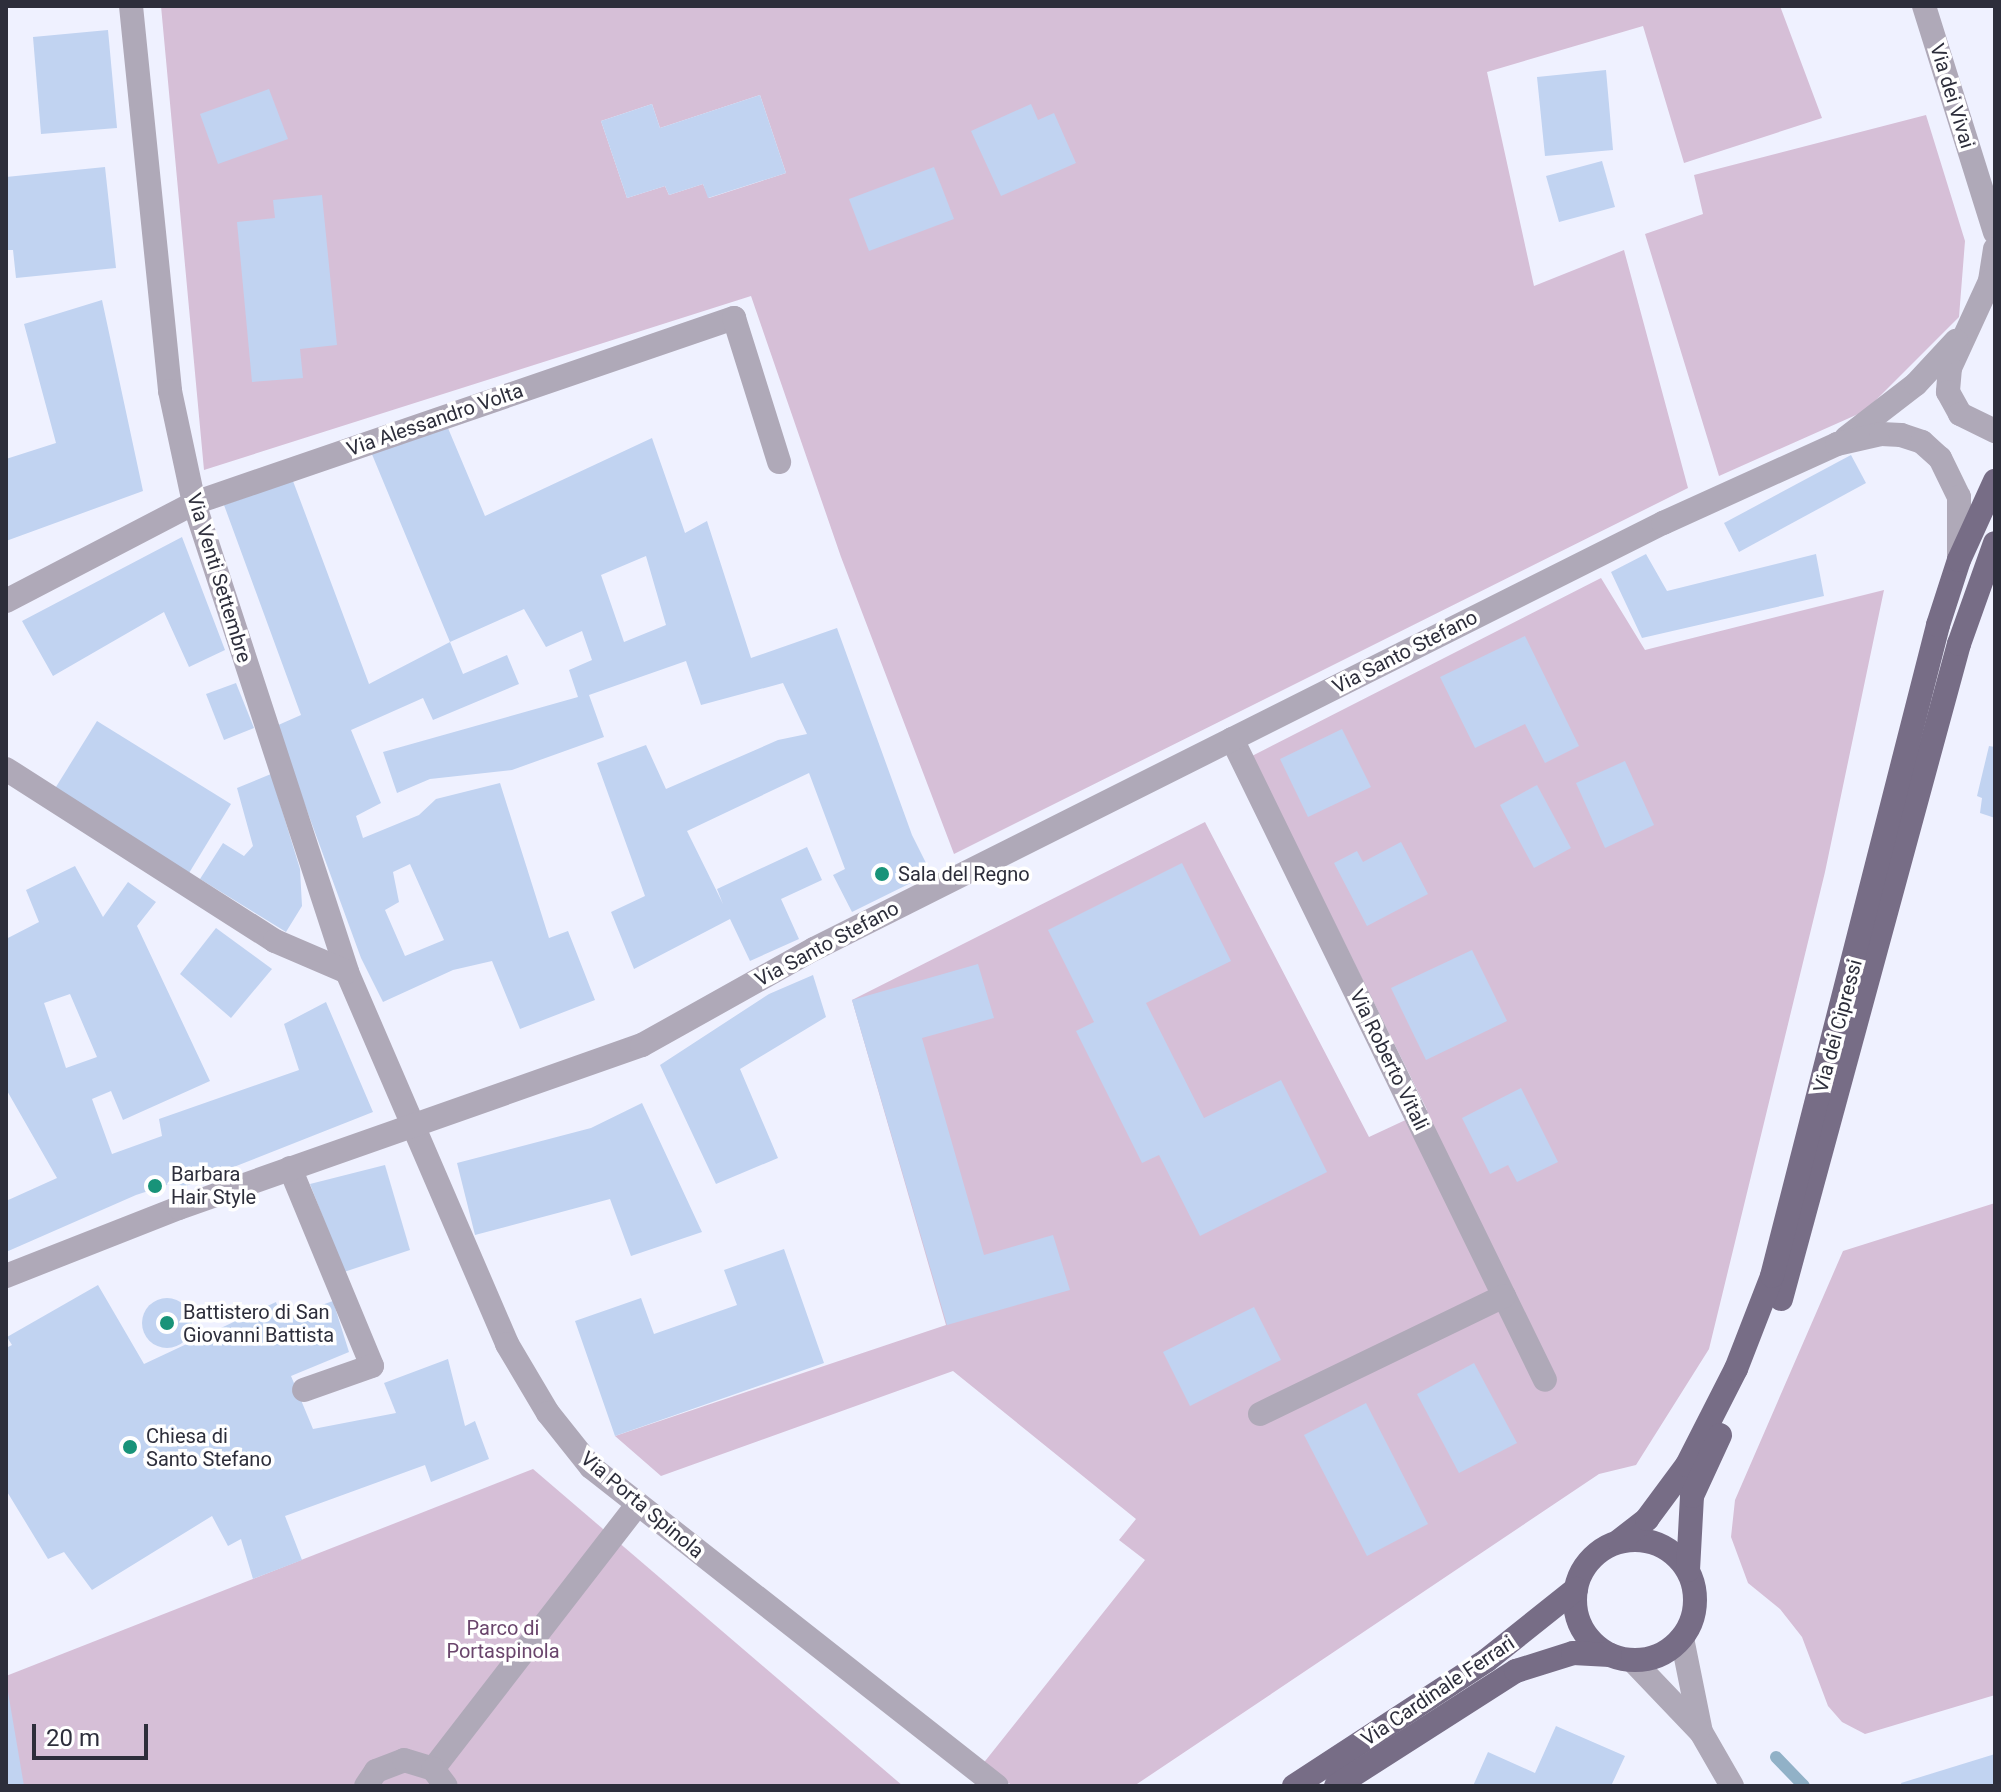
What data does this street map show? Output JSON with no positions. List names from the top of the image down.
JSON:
{
  "streets": {
    "main road": ["Via dei Cipressi", "Via Cardinale Ferrari"],
    "street": [
      "Via dei Vivai",
      "Via Alessandro Volta",
      "Via Venti Settembre",
      "Via Santo Stefano",
      "Via Roberto Vitali",
      "Via Porta Spinola"
    ]
  },
  "crossings": [
    ["Via Alessandro Volta", "Via Venti Settembre"],
    ["Via Venti Settembre", "Via Santo Stefano"],
    ["Via Venti Settembre", "Via Porta Spinola"],
    ["Via Santo Stefano", "Via dei Cipressi"],
    ["Via Santo Stefano", "Via Roberto Vitali"],
    ["Via Santo Stefano", "Via Porta Spinola"],
    ["Via dei Cipressi", "Via Cardinale Ferrari"]
  ],
  "parks": ["Parco di Portaspinola"],
  "places": [
    "Sala del Regno",
    "Barbara Hair Style",
    "Battistero di San Giovanni Battista",
    "Chiesa di Santo Stefano"
  ],
  "scale_bar": "20 m"
}
